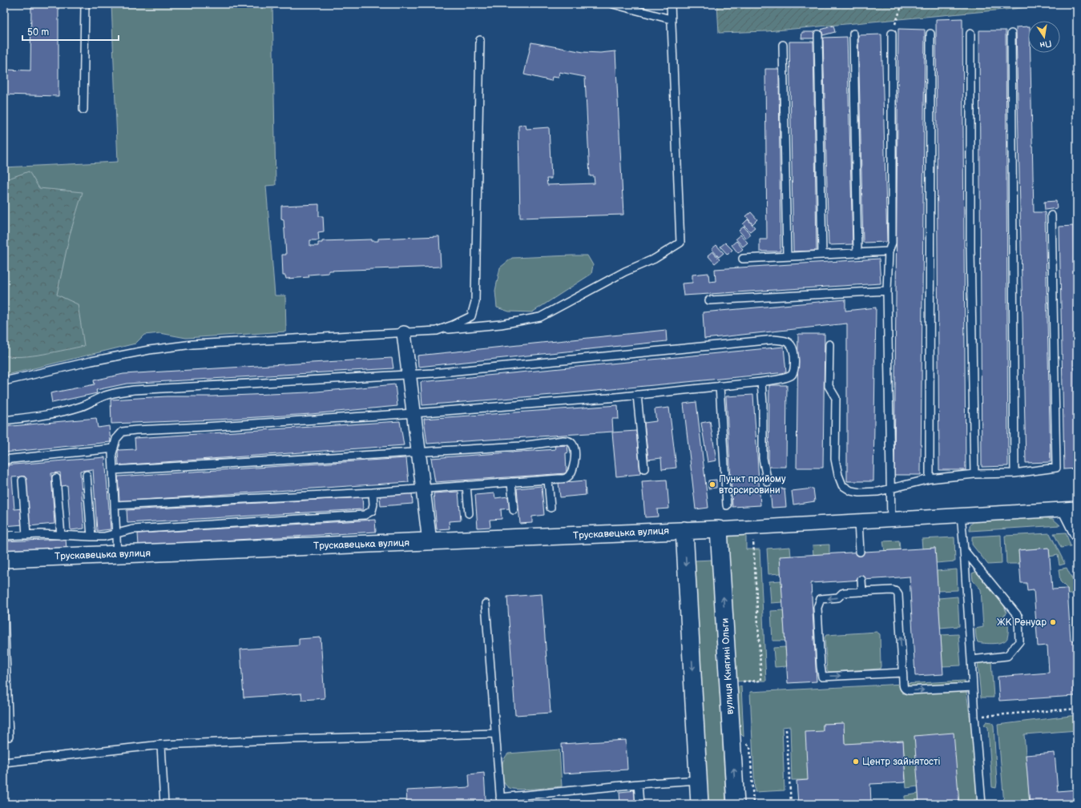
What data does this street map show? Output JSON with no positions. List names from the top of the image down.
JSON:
{
  "streets": {
    "street": ["Трускавецька вулиця", "вулиця Княгині Ольги"]
  },
  "crossings": [
    ["Трускавецька вулиця", "вулиця Княгині Ольги"]
  ],
  "places": ["Пункт прийому вторсировини", "ЖК Ренуар", "Центр зайнятості"],
  "scale_bar": "50 m",
  "north": "bottom"
}
